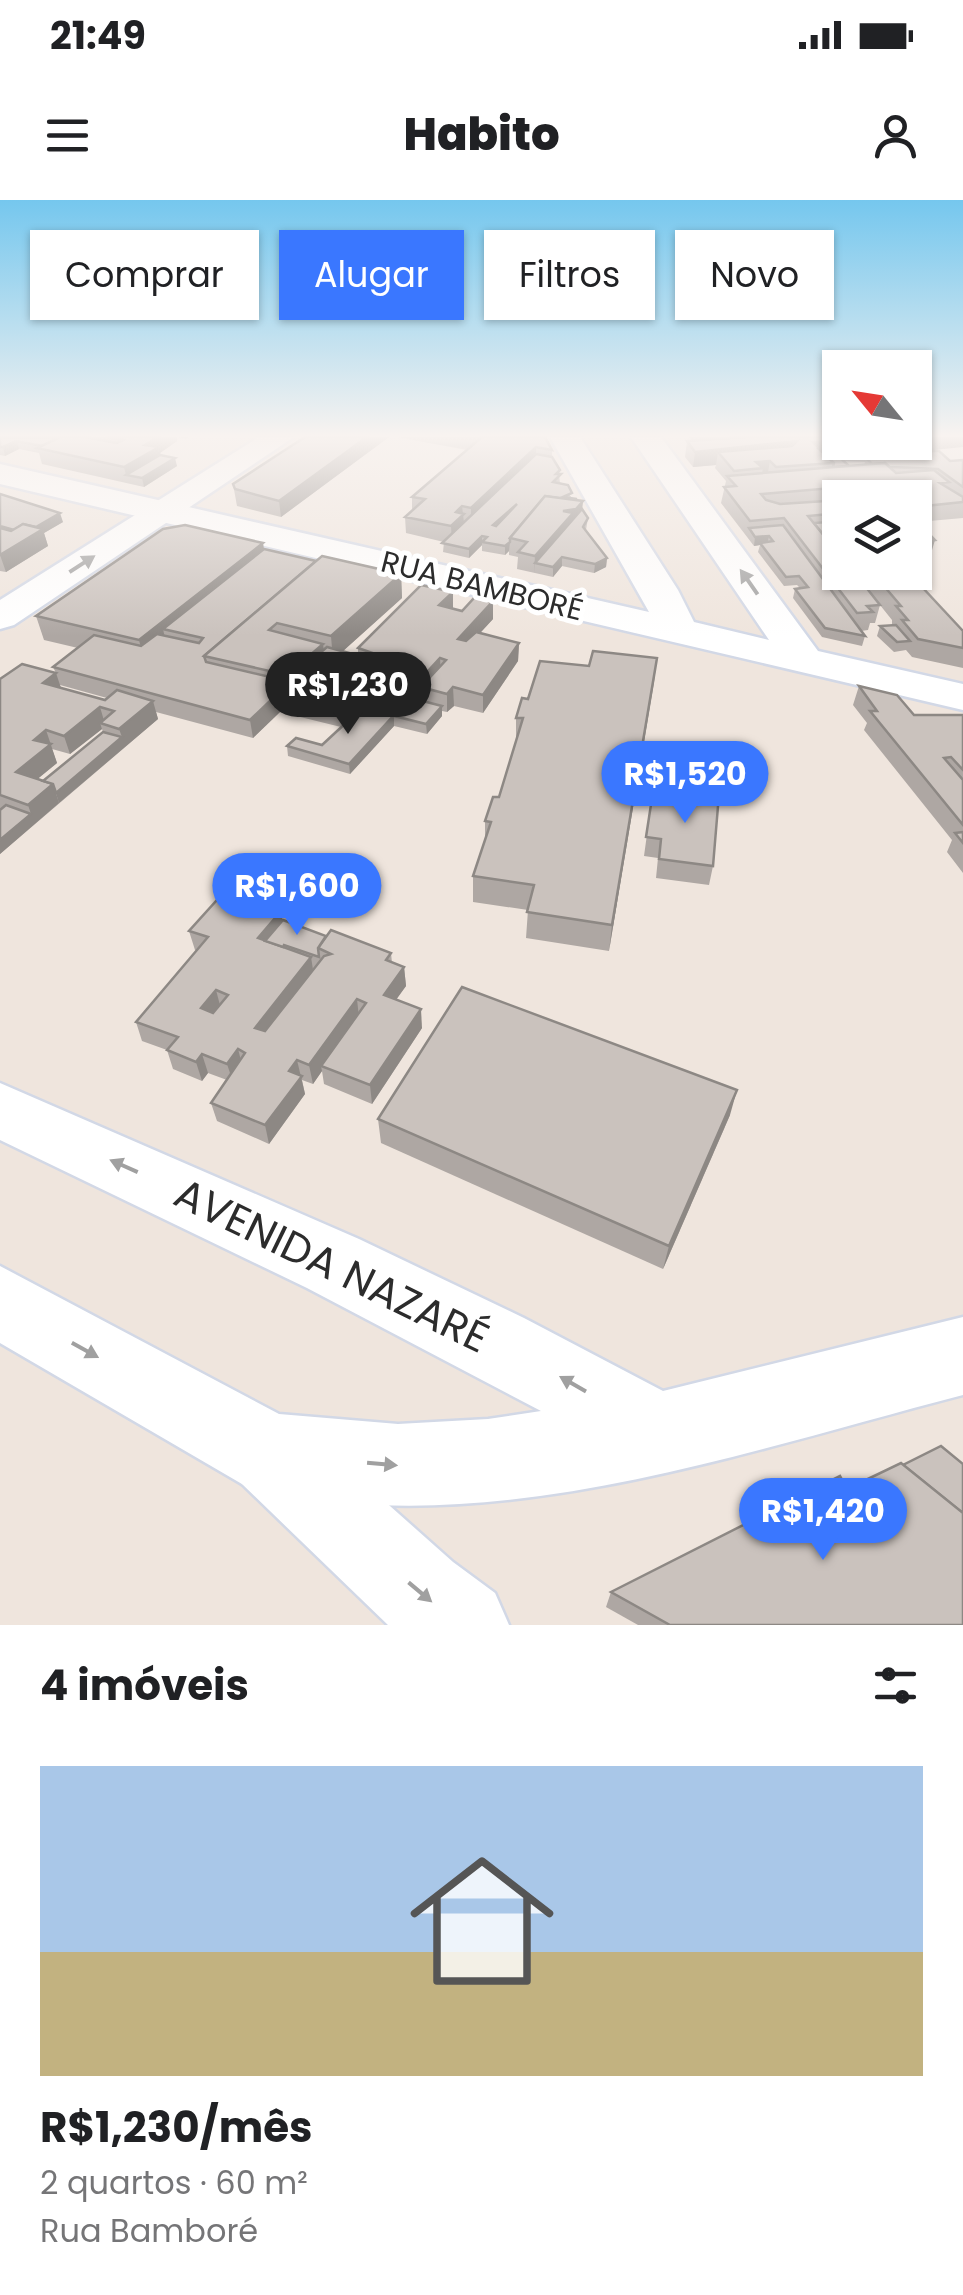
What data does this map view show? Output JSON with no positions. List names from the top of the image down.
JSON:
{
  "streets": {
    "street": ["RUA BAMBORÉ", "AVENIDA NAZARÉ"]
  },
  "north": "top left",
  "page": {
    "status": "21:49",
    "header": "Habito",
    "chip": [
      "Comprar",
      "Alugar",
      "Filtros",
      "Novo"
    ],
    "price": [
      "R$1,230",
      "R$1,520",
      "R$1,600",
      "R$1,420"
    ],
    "heading": "4 imóveis",
    "list": [
      {
        "name": "R$1,230/mês",
        "note": "2 quartos · 60 m² · Rua Bamboré"
      }
    ]
  }
}
